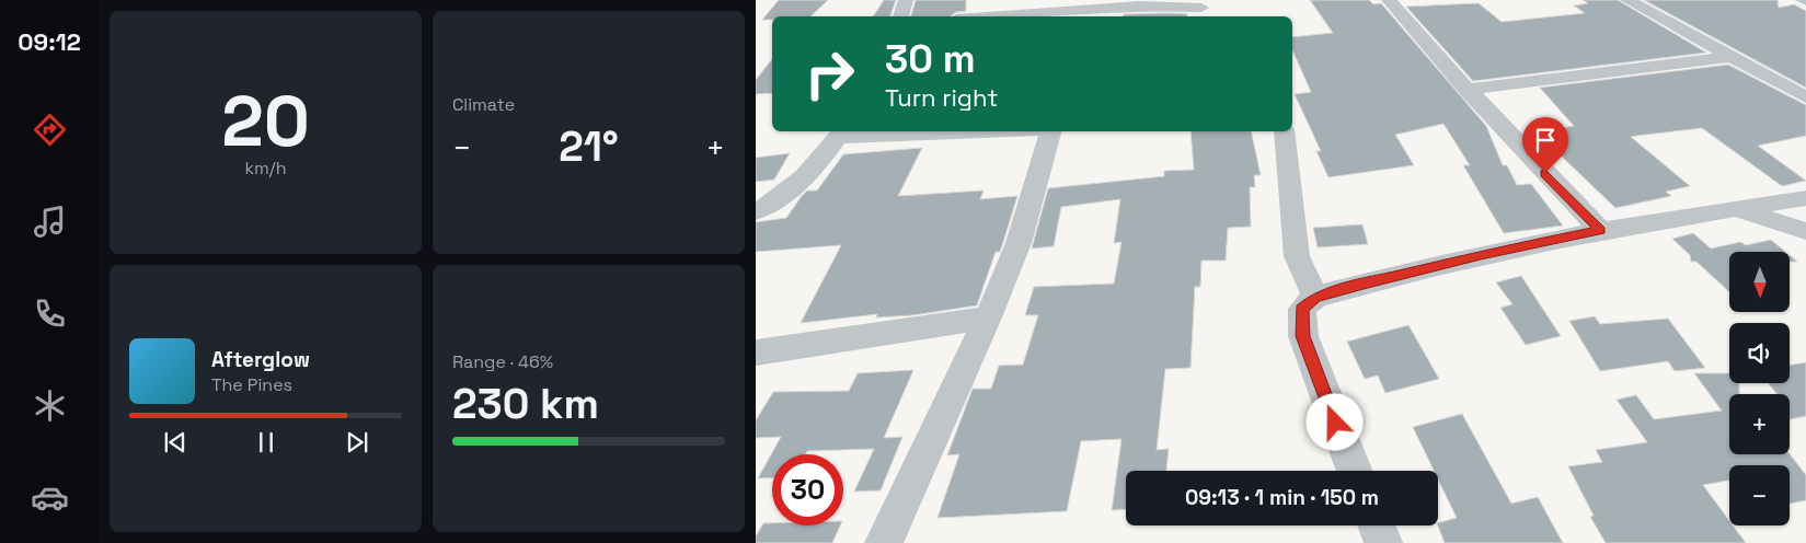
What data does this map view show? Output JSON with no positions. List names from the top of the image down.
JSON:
{
  "north": "bottom",
  "page": {
    "tabs": "09:12",
    "tile": [
      ["20", "km/h"],
      "Climate",
      ["Range · 46%", "230 km"]
    ],
    "turn": ["30 m", "Turn right"],
    "heat": ["−", "21°", "+"],
    "map_buttons": ["+", "−"],
    "song": ["Afterglow", "The Pines"],
    "limit": "30",
    "trip": "09:13 · 1 min · 150 m"
  }
}
